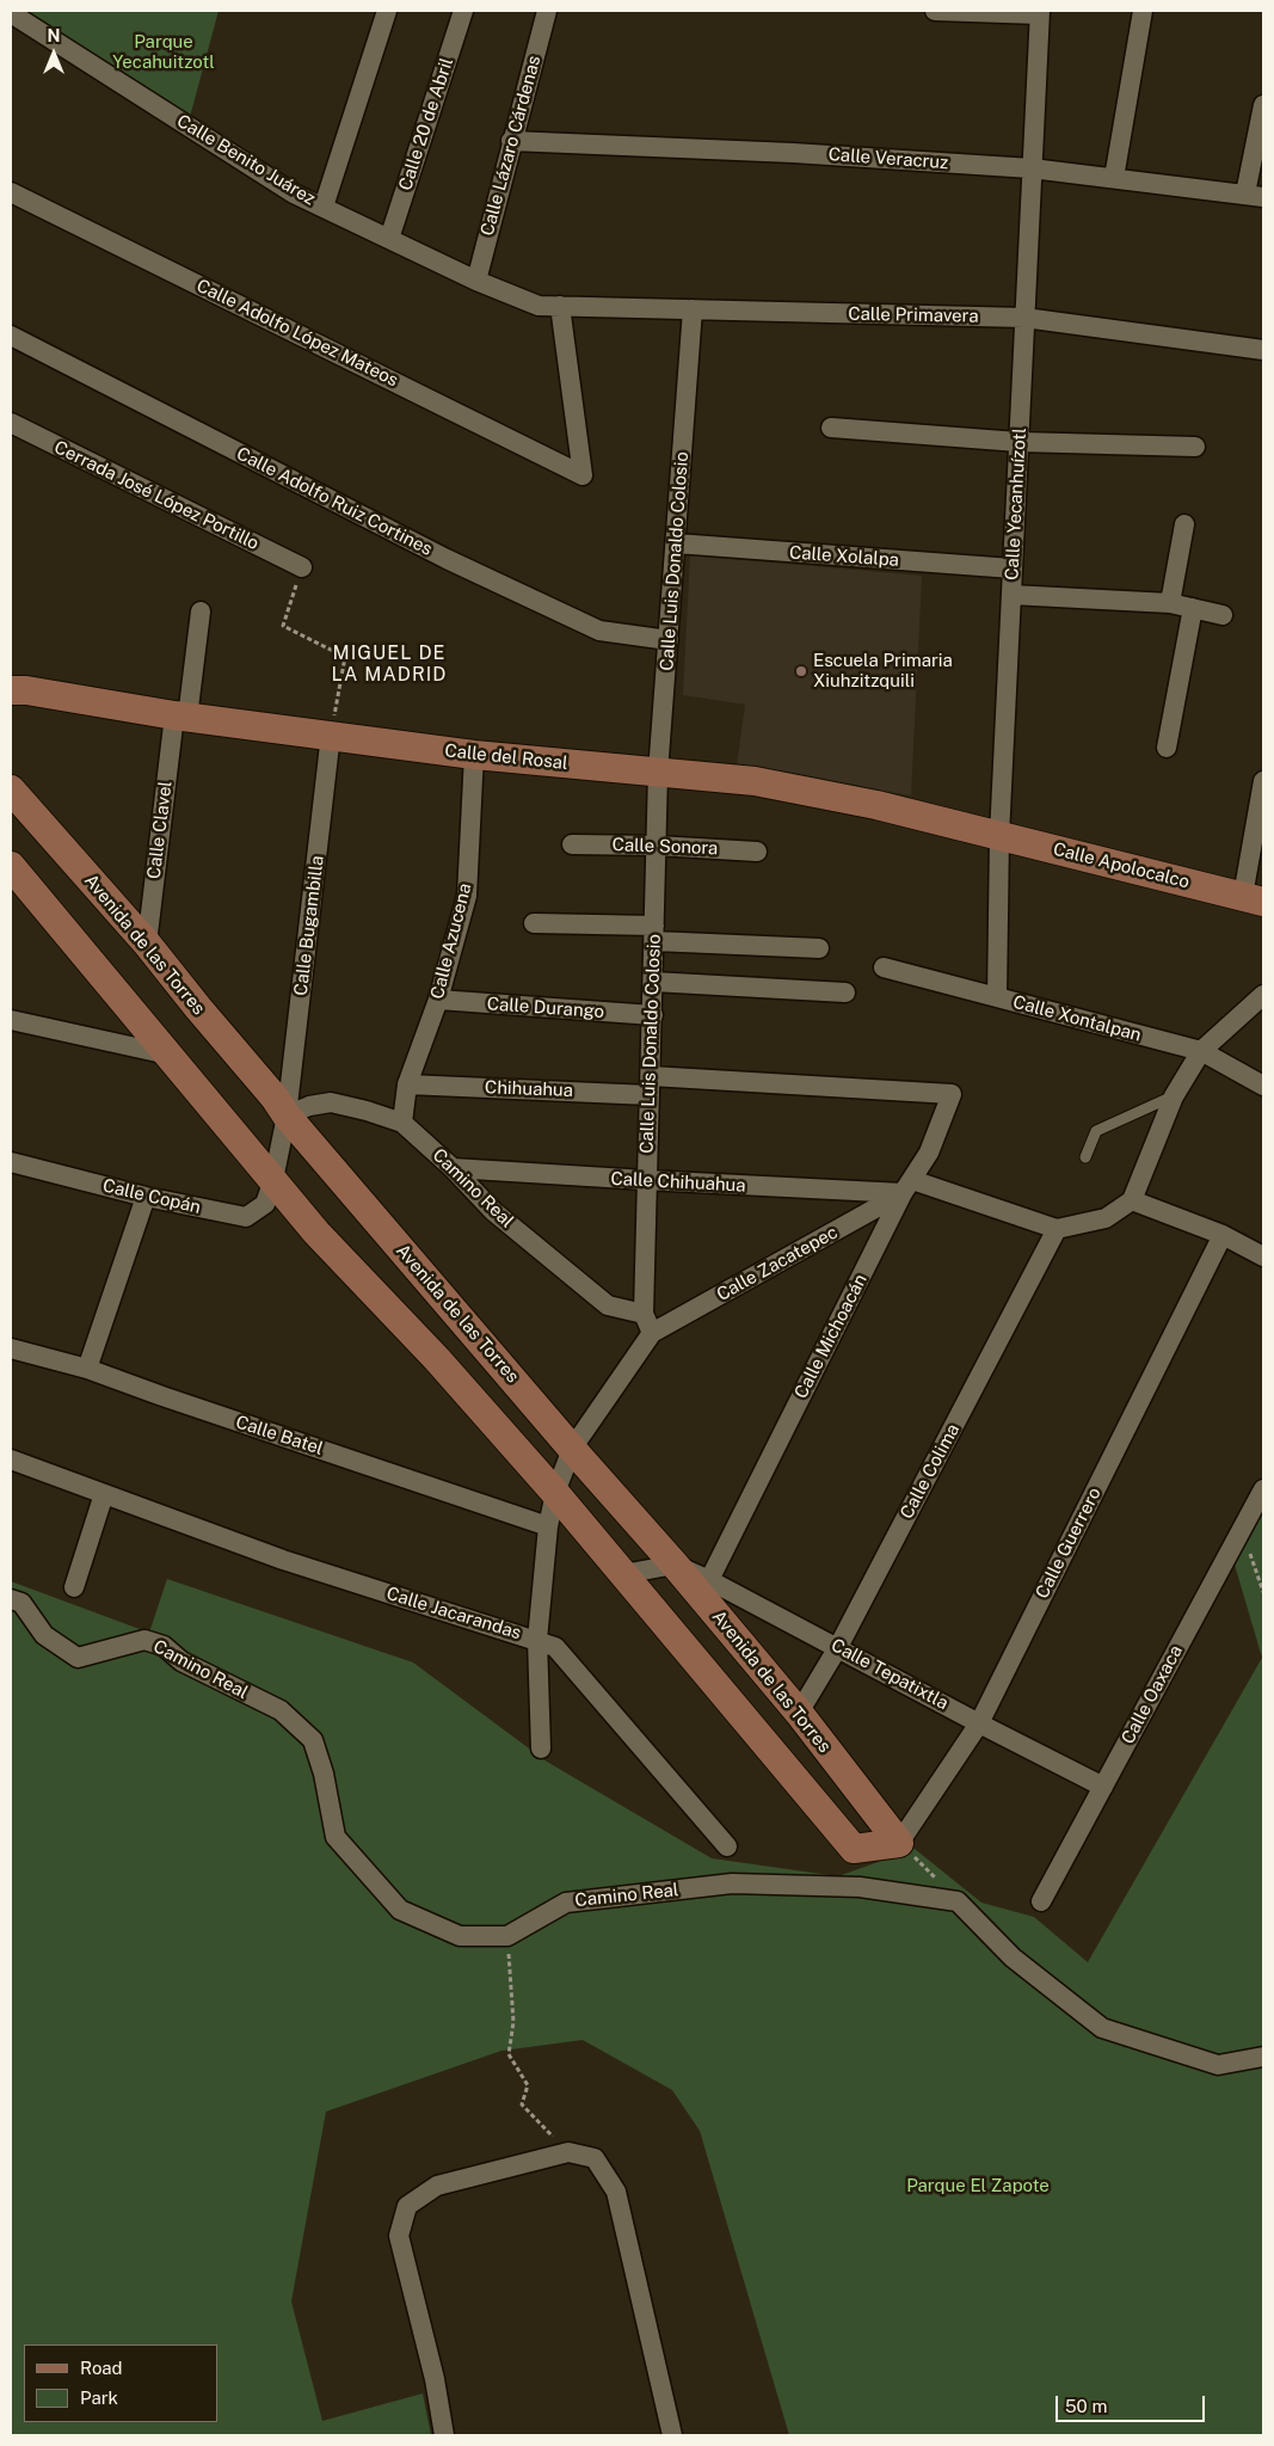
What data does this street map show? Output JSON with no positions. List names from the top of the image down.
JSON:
{
  "streets": {
    "street": [
      "Calle 20 de Abril",
      "Calle Lázaro Cárdenas",
      "Calle Veracruz",
      "Calle Benito Juárez",
      "Calle Primavera",
      "Calle Adolfo López Mateos",
      "Cerrada José López Portillo",
      "Calle Adolfo Ruiz Cortines",
      "Calle Yecanhuízotl",
      "Calle Xolalpa",
      "Calle Luis Donaldo Colosio",
      "Calle del Rosal",
      "Calle Clavel",
      "Calle Sonora",
      "Calle Apolocalco",
      "Calle Bugambilla",
      "Calle Azucena",
      "Avenida de las Torres",
      "Calle Durango",
      "Calle Xontalpan",
      "Chihuahua",
      "Calle Chihuahua",
      "Camino Real",
      "Calle Copán",
      "Calle Zacatepec",
      "Calle Michoacán",
      "Calle Batel",
      "Calle Colima",
      "Calle Guerrero",
      "Calle Jacarandas",
      "Calle Tepatixtla",
      "Calle Oaxaca"
    ]
  },
  "crossings": [
    ["Calle 20 de Abril", "Calle Benito Juárez"],
    ["Calle Lázaro Cárdenas", "Calle Veracruz"],
    ["Calle Lázaro Cárdenas", "Calle Benito Juárez"],
    ["Calle Veracruz", "Calle Yecanhuízotl"],
    ["Calle Benito Juárez", "Calle Primavera"],
    ["Calle Benito Juárez", "Calle Adolfo López Mateos"],
    ["Calle Primavera", "Calle Adolfo López Mateos"],
    ["Calle Primavera", "Calle Yecanhuízotl"],
    ["Calle Primavera", "Calle Luis Donaldo Colosio"],
    ["Calle Adolfo Ruiz Cortines", "Calle Luis Donaldo Colosio"],
    ["Calle Yecanhuízotl", "Calle Xolalpa"],
    ["Calle Yecanhuízotl", "Calle del Rosal"],
    ["Calle Yecanhuízotl", "Calle Apolocalco"],
    ["Calle Yecanhuízotl", "Calle Xontalpan"],
    ["Calle Xolalpa", "Calle Luis Donaldo Colosio"],
    ["Calle Luis Donaldo Colosio", "Calle del Rosal"],
    ["Calle Luis Donaldo Colosio", "Calle Sonora"],
    ["Calle Luis Donaldo Colosio", "Calle Durango"],
    ["Calle Luis Donaldo Colosio", "Chihuahua"],
    ["Calle Luis Donaldo Colosio", "Calle Chihuahua"],
    ["Calle Luis Donaldo Colosio", "Camino Real"],
    ["Calle Luis Donaldo Colosio", "Calle Zacatepec"],
    ["Calle Luis Donaldo Colosio", "Calle Michoacán"],
    ["Calle del Rosal", "Calle Clavel"],
    ["Calle del Rosal", "Calle Apolocalco"],
    ["Calle del Rosal", "Calle Bugambilla"],
    ["Calle del Rosal", "Calle Azucena"],
    ["Calle Clavel", "Avenida de las Torres"],
    ["Calle Bugambilla", "Avenida de las Torres"],
    ["Calle Bugambilla", "Camino Real"],
    ["Calle Bugambilla", "Calle Copán"],
    ["Calle Azucena", "Calle Durango"],
    ["Calle Azucena", "Chihuahua"],
    ["Calle Azucena", "Camino Real"],
    ["Avenida de las Torres", "Camino Real"],
    ["Avenida de las Torres", "Calle Colima"],
    ["Avenida de las Torres", "Calle Guerrero"],
    ["Avenida de las Torres", "Calle Tepatixtla"],
    ["Chihuahua", "Calle Michoacán"],
    ["Calle Chihuahua", "Camino Real"],
    ["Calle Chihuahua", "Calle Zacatepec"],
    ["Calle Chihuahua", "Calle Michoacán"],
    ["Calle Chihuahua", "Calle Colima"],
    ["Calle Zacatepec", "Calle Michoacán"],
    ["Calle Michoacán", "Calle Tepatixtla"],
    ["Calle Colima", "Calle Tepatixtla"],
    ["Calle Guerrero", "Calle Tepatixtla"],
    ["Calle Tepatixtla", "Calle Oaxaca"]
  ],
  "districts": ["MIGUEL DE LA MADRID"],
  "parks": ["Parque Yecahuitzotl", "Parque El Zapote"],
  "places": ["Escuela Primaria Xiuhzitzquili"],
  "legend": ["Road", "Park"],
  "scale_bar": "50 m",
  "north": "top"
}
